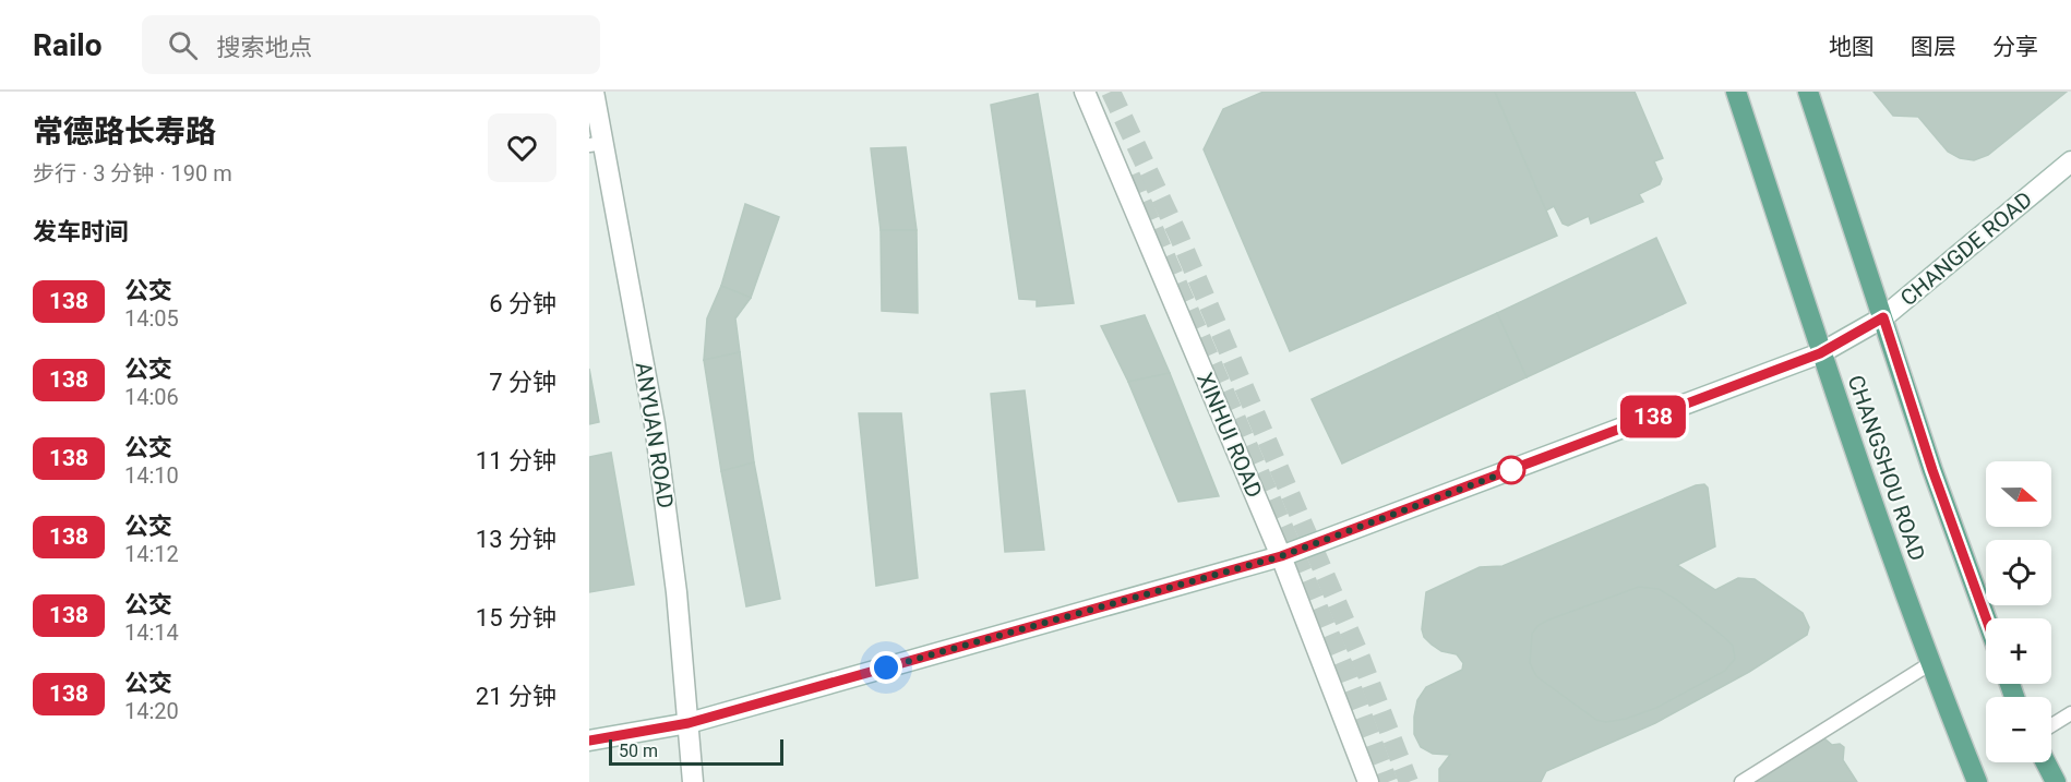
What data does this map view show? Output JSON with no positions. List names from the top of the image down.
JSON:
{
  "streets": {
    "main road": [
      "CHANGDE ROAD",
      "ANYUAN ROAD",
      "XINHUI ROAD",
      "CHANGSHOU ROAD"
    ]
  },
  "crossings": [
    ["CHANGDE ROAD", "ANYUAN ROAD"],
    ["CHANGDE ROAD", "XINHUI ROAD"],
    ["CHANGDE ROAD", "CHANGSHOU ROAD"]
  ],
  "lines": ["bus line 138"],
  "scale_bar": "50 m",
  "north": "right",
  "page": {
    "header": "Railo",
    "search": "搜索地点",
    "nav": ["地图", "图层", "分享"],
    "heading": [
      ["常德路长寿路", "步行 · 3 分钟 · 190 m"],
      "发车时间"
    ],
    "on_map": "138",
    "list": [
      {
        "mark": "138",
        "name": "公交",
        "note": "14:05",
        "value": "6 分钟"
      },
      {
        "mark": "138",
        "name": "公交",
        "note": "14:06",
        "value": "7 分钟"
      },
      {
        "mark": "138",
        "name": "公交",
        "note": "14:10",
        "value": "11 分钟"
      },
      {
        "mark": "138",
        "name": "公交",
        "note": "14:12",
        "value": "13 分钟"
      },
      {
        "mark": "138",
        "name": "公交",
        "note": "14:14",
        "value": "15 分钟"
      },
      {
        "mark": "138",
        "name": "公交",
        "note": "14:20",
        "value": "21 分钟"
      }
    ],
    "map_buttons": ["+", "−"],
    "scale": "50 m"
  }
}
